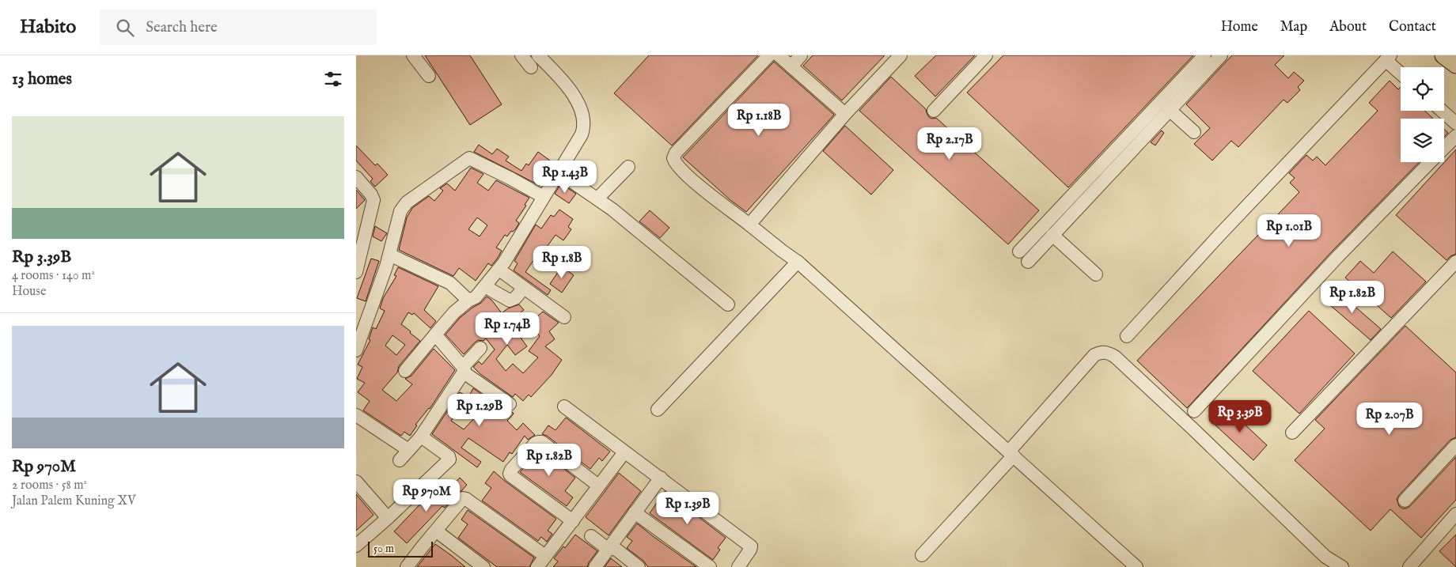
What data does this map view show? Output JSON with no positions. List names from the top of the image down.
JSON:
{
  "scale_bar": "50 m",
  "page": {
    "header": "Habito",
    "search": "Search here",
    "nav": [
      "Home",
      "Map",
      "About",
      "Contact"
    ],
    "heading": "13 homes",
    "list": [
      {
        "name": "Rp 3.39B",
        "note": "4 rooms · 140 m² · House"
      },
      {
        "name": "Rp 970M",
        "note": "2 rooms · 58 m² · Jalan Palem Kuning XV"
      }
    ],
    "price": [
      "Rp 1.18B",
      "Rp 2.17B",
      "Rp 1.43B",
      "Rp 1.01B",
      "Rp 1.8B",
      "Rp 1.82B",
      "Rp 1.74B",
      "Rp 1.29B",
      "Rp 3.39B",
      "Rp 2.07B",
      "Rp 1.82B",
      "Rp 970M",
      "Rp 1.39B"
    ],
    "scale": "50 m"
  }
}
